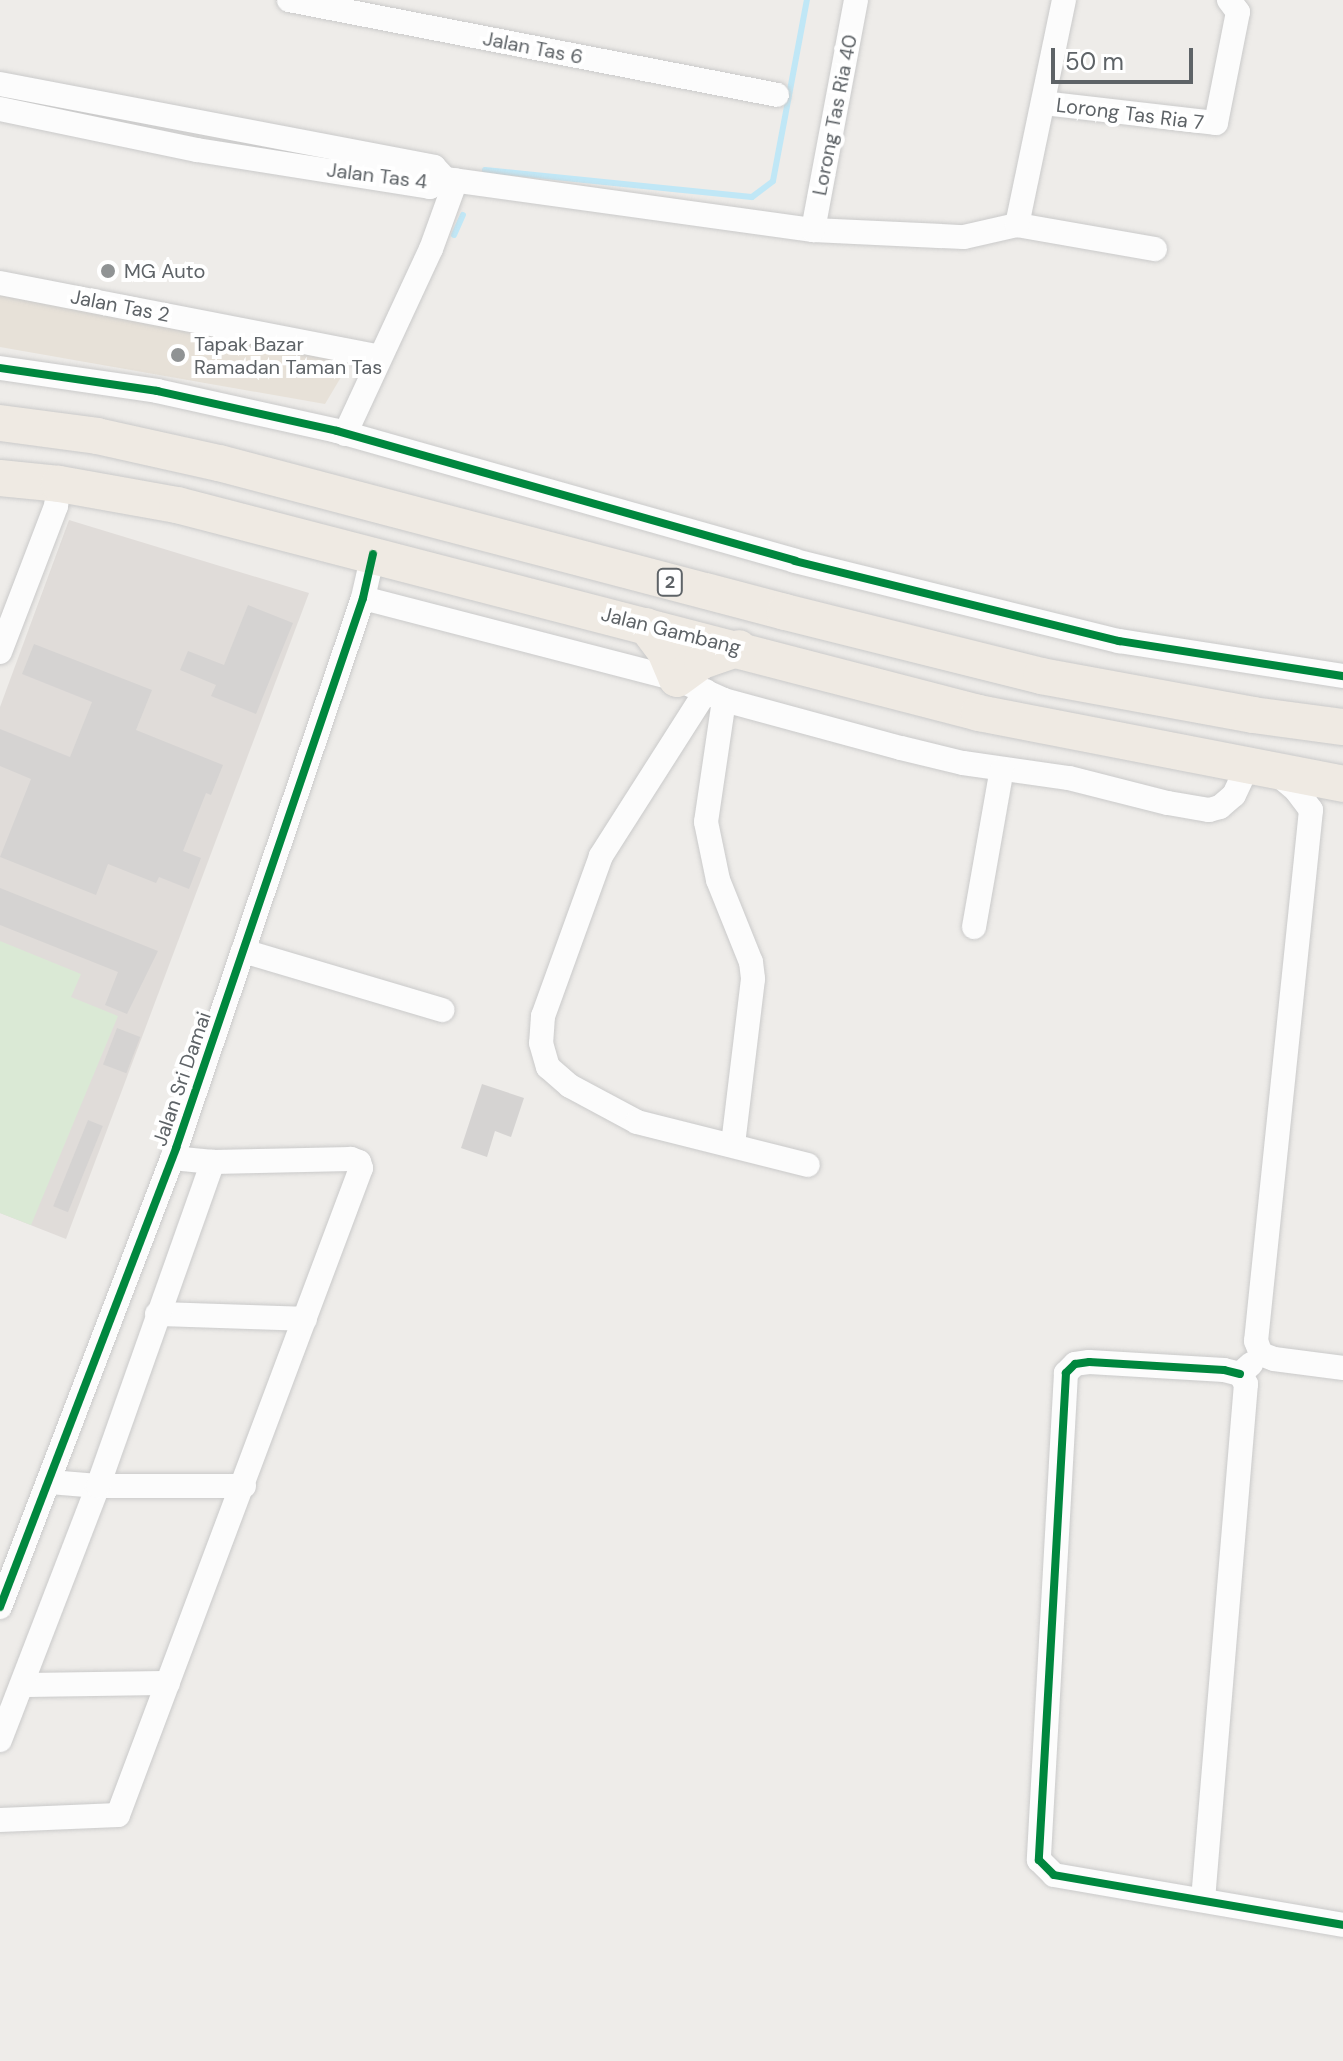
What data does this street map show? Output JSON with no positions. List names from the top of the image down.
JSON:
{
  "streets": {
    "highway": ["2", "Jalan Gambang"],
    "street": [
      "Jalan Tas 6",
      "Lorong Tas Ria 7",
      "Lorong Tas Ria 40",
      "Jalan Tas 4",
      "Jalan Tas 2",
      "Jalan Sri Damai"
    ]
  },
  "crossings": [
    ["Jalan Gambang", "Jalan Sri Damai"]
  ],
  "places": ["MG Auto", "Tapak Bazar Ramadan Taman Tas"],
  "scale_bar": "50 m"
}
